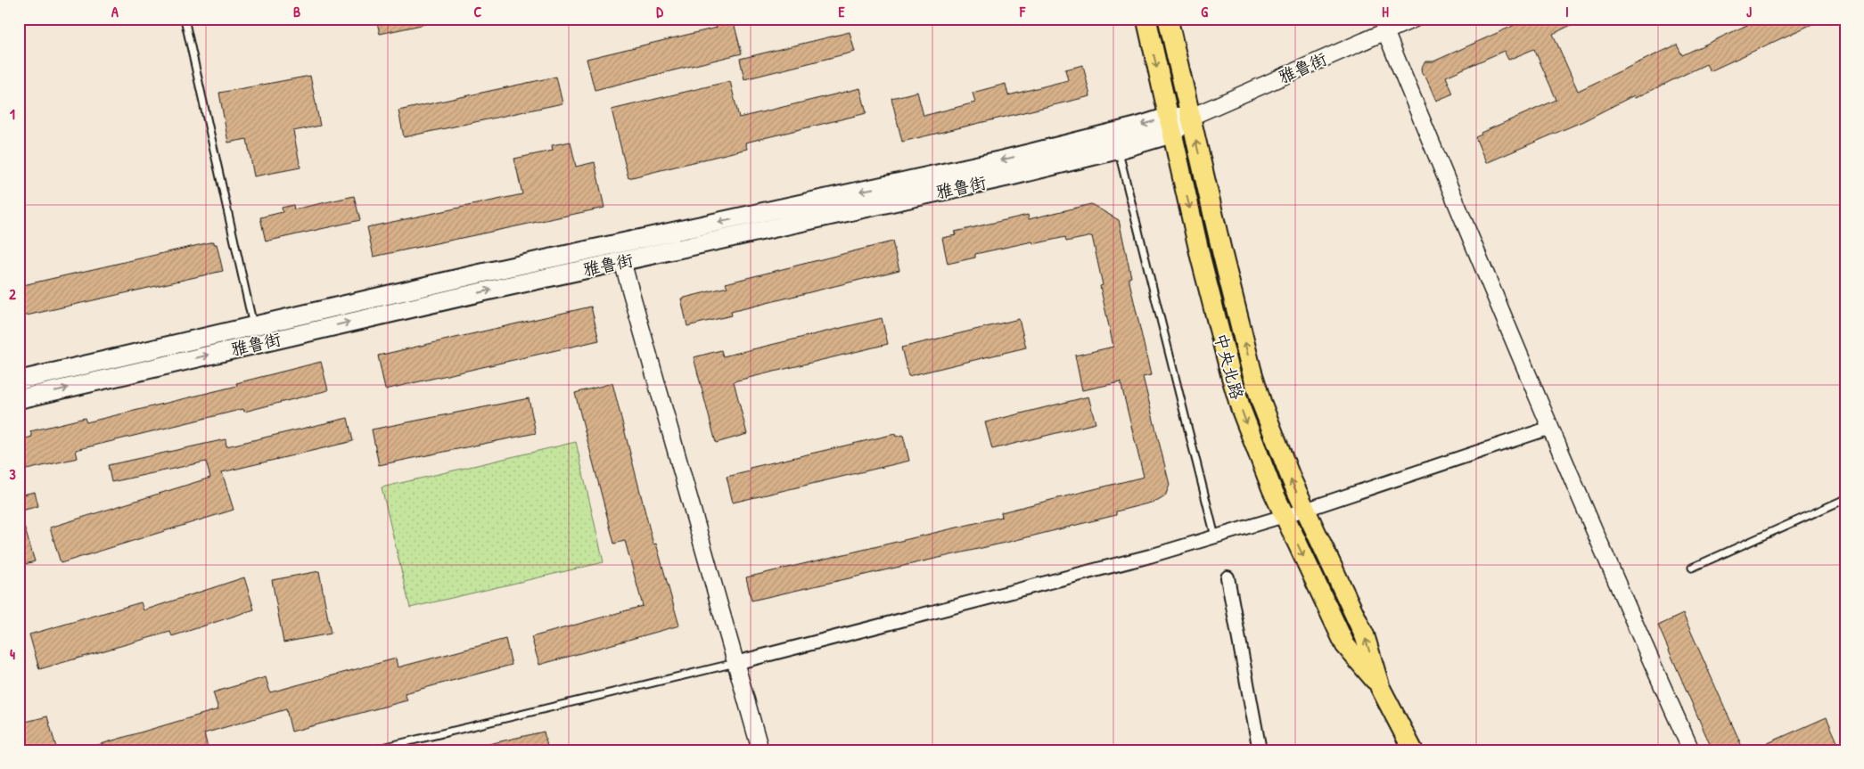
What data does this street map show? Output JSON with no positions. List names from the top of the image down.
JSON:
{
  "streets": {
    "main road": ["雅鲁街", "中央北路"]
  },
  "crossings": [
    ["雅鲁街", "中央北路"]
  ],
  "grid": {
    "columns": [
      "A",
      "B",
      "C",
      "D",
      "E",
      "F",
      "G",
      "H",
      "I",
      "J"
    ],
    "rows": [
      "1",
      "2",
      "3",
      "4"
    ]
  }
}
